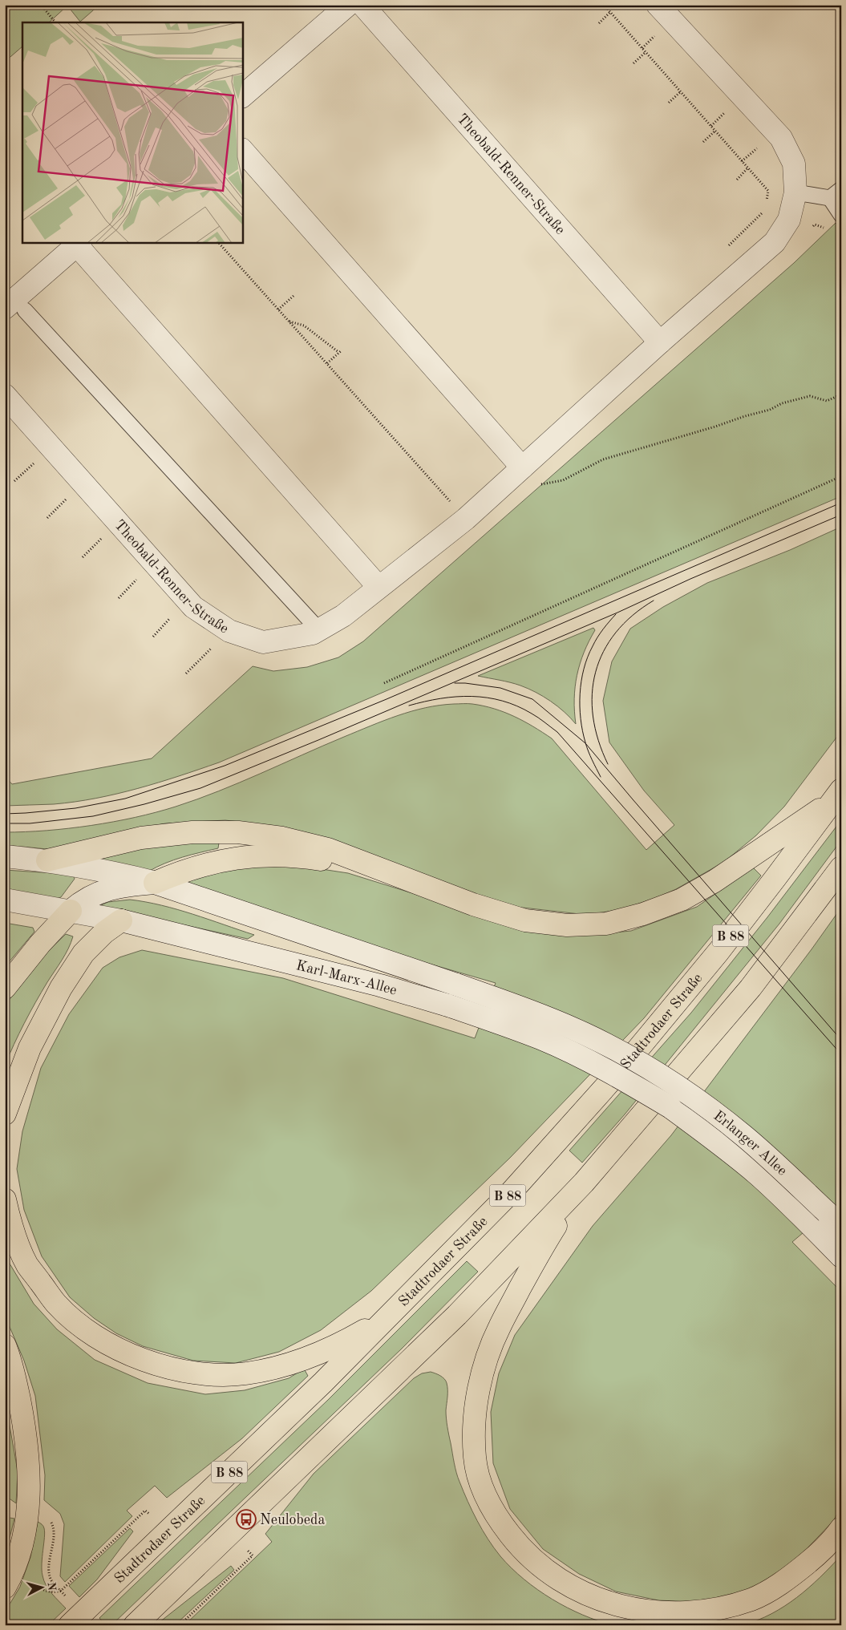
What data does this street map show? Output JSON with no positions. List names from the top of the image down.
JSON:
{
  "streets": {
    "main road": ["B 88", "Stadtrodaer Straße"],
    "street": ["Theobald-Renner-Straße", "Karl-Marx-Allee", "Erlanger Allee"]
  },
  "crossings": [
    ["Karl-Marx-Allee", "Erlanger Allee"]
  ],
  "places": {
    "bus stop": ["Neulobeda"]
  },
  "north": "right"
}
